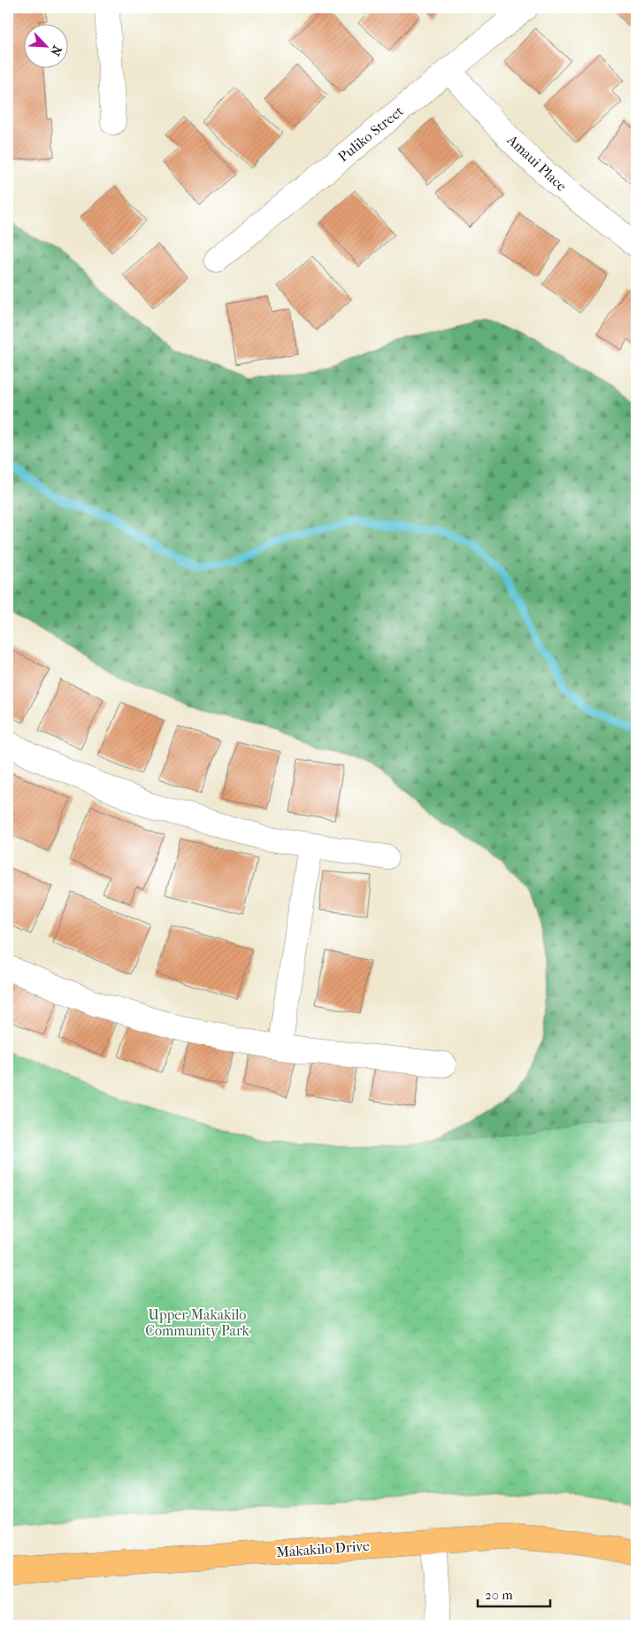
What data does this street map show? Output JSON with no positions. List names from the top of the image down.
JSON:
{
  "streets": {
    "main road": ["Makakilo Drive"],
    "street": ["Puliko Street", "Amaui Place"]
  },
  "crossings": [
    ["Puliko Street", "Amaui Place"]
  ],
  "parks": ["Upper Makakilo Community Park"],
  "scale_bar": "20 m",
  "north": "bottom right"
}
